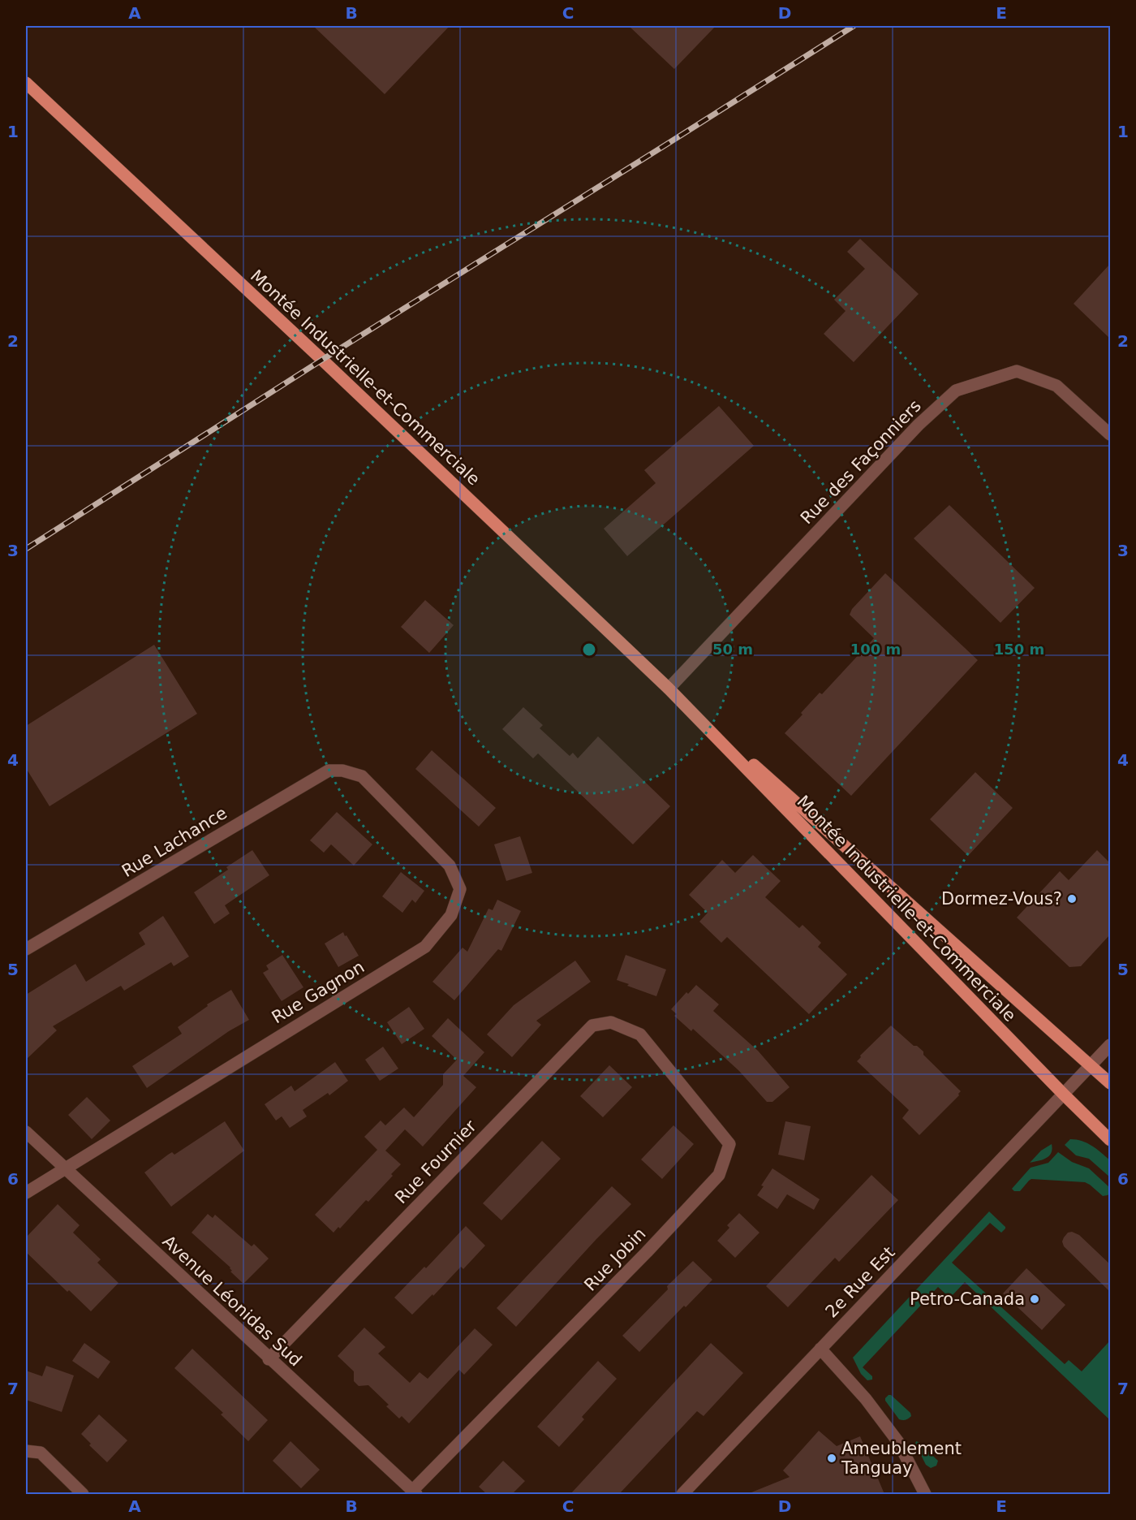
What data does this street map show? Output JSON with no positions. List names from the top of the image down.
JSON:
{
  "streets": {
    "main road": ["Montée Industrielle-et-Commerciale"],
    "street": [
      "Rue des Façonniers",
      "Rue Lachance",
      "Rue Gagnon",
      "Rue Fournier",
      "Rue Jobin",
      "2e Rue Est",
      "Avenue Léonidas Sud"
    ]
  },
  "crossings": [
    ["Montée Industrielle-et-Commerciale", "Rue des Façonniers"],
    ["Montée Industrielle-et-Commerciale", "2e Rue Est"],
    ["Rue Lachance", "Rue Gagnon"],
    ["Rue Gagnon", "Avenue Léonidas Sud"],
    ["Rue Fournier", "Rue Jobin"],
    ["Rue Fournier", "Avenue Léonidas Sud"],
    ["Rue Jobin", "Avenue Léonidas Sud"]
  ],
  "places": ["Dormez-Vous?", "Petro-Canada", "Ameublement Tanguay"],
  "grid": {
    "columns": [
      "A",
      "B",
      "C",
      "D",
      "E"
    ],
    "rows": [
      "1",
      "2",
      "3",
      "4",
      "5",
      "6",
      "7"
    ]
  },
  "rings": ["50 m", "100 m", "150 m"]
}
